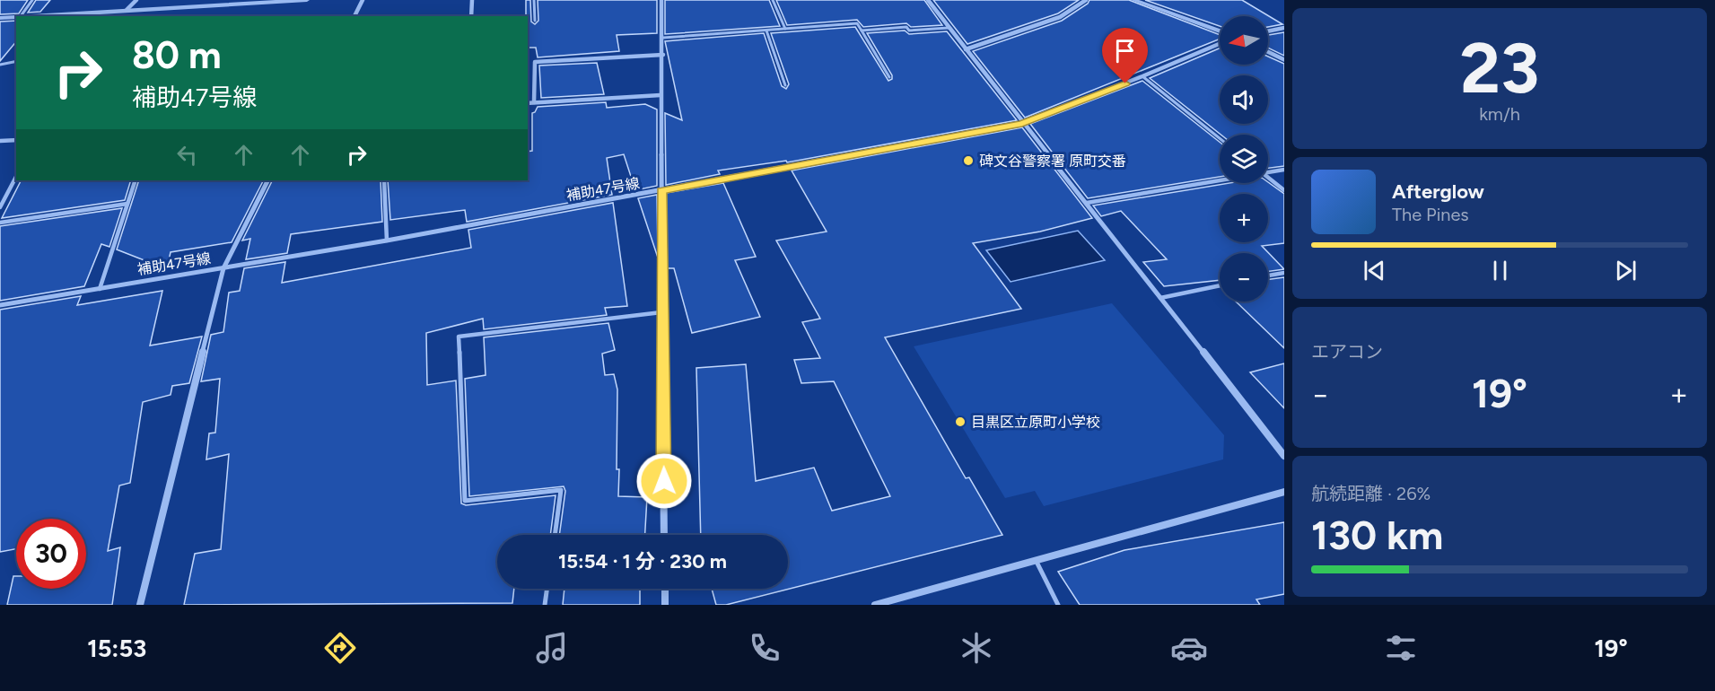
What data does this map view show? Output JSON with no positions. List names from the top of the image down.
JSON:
{
  "streets": {
    "street": ["補助47号線"]
  },
  "places": ["碑文谷警察署 原町交番", "目黒区立原町小学校"],
  "north": "left",
  "page": {
    "tile": [
      ["23", "km/h"],
      "エアコン",
      ["航続距離 · 26%", "130 km"]
    ],
    "map_buttons": ["+", "−"],
    "turn": ["80 m", "補助47号線"],
    "song": ["Afterglow", "The Pines"],
    "heat": ["−", "19°", "+"],
    "limit": "30",
    "trip": "15:54 · 1 分 · 230 m",
    "tabs": ["15:53", "19°"]
  }
}
